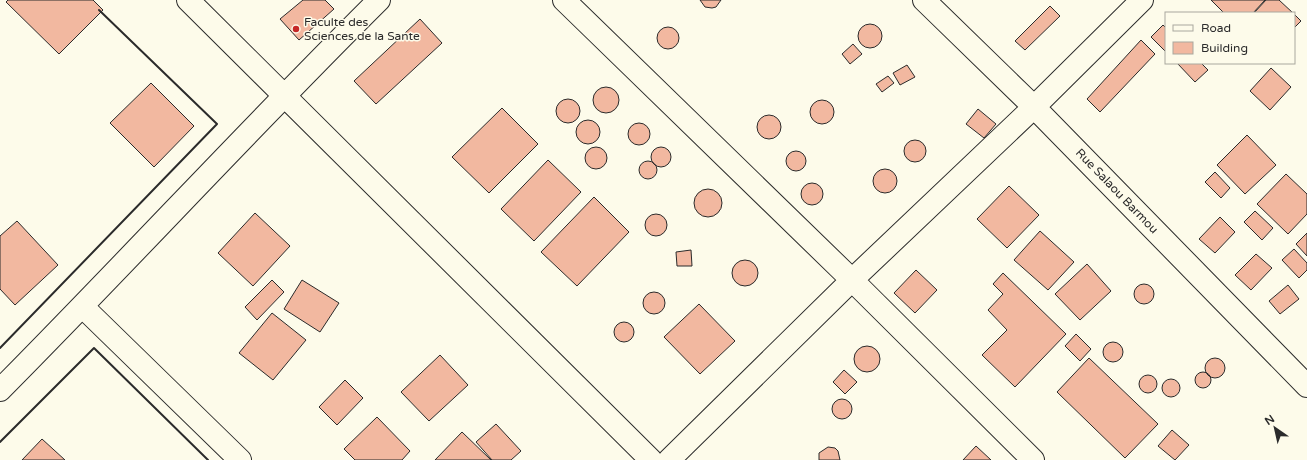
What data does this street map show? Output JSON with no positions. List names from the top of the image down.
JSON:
{
  "streets": {
    "street": ["Rue Salaou Barmou"]
  },
  "places": ["Faculte des Sciences de la Sante"],
  "legend": ["Road", "Building"],
  "north": "top left"
}
